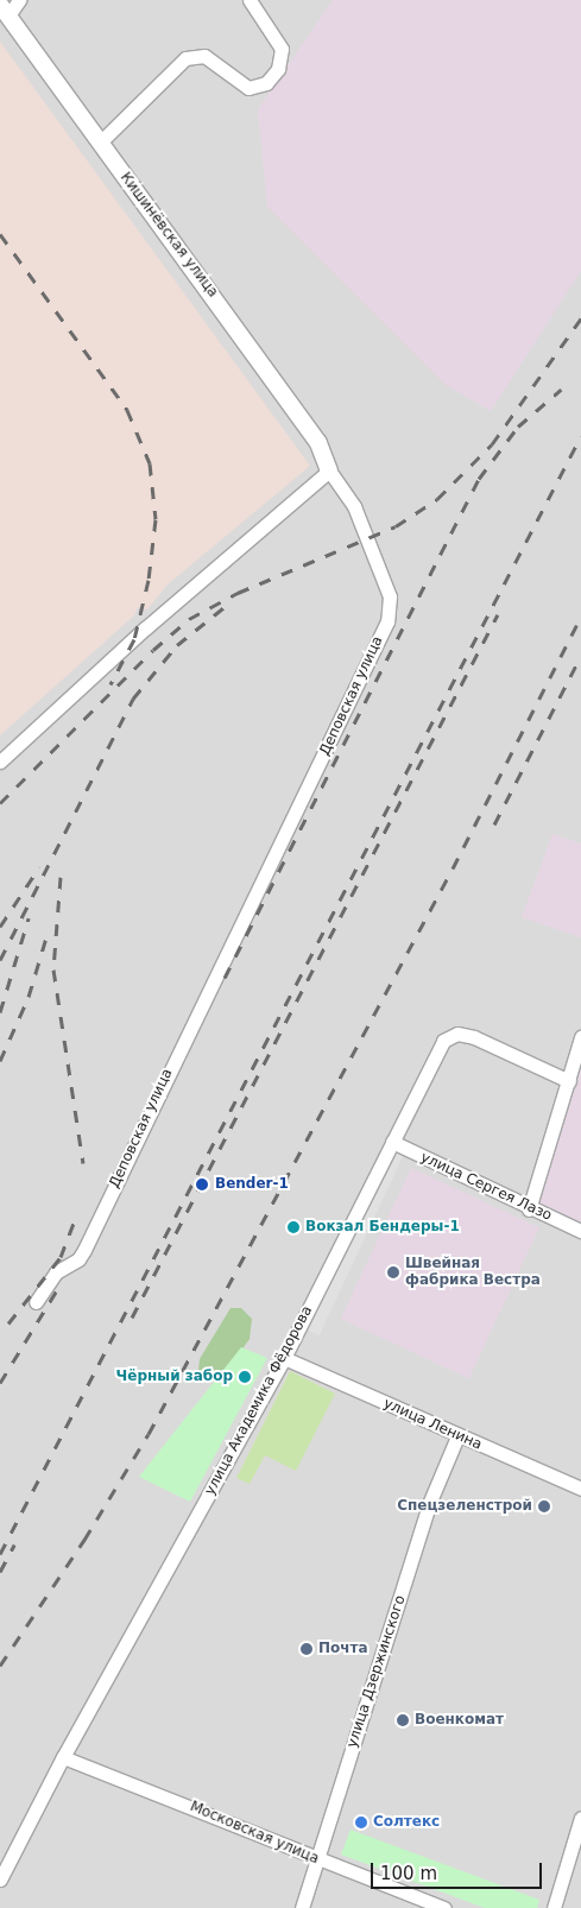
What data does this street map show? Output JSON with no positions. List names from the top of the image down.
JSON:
{
  "streets": {
    "street": [
      "Кишинёвская улица",
      "Деповская улица",
      "улица Сергея Лазо",
      "улица Академика Фёдорова",
      "улица Ленина",
      "улица Дзержинского",
      "Московская улица"
    ]
  },
  "crossings": [
    ["Кишинёвская улица", "Деповская улица"],
    ["улица Сергея Лазо", "улица Академика Фёдорова"],
    ["улица Академика Фёдорова", "улица Ленина"],
    ["улица Академика Фёдорова", "Московская улица"],
    ["улица Ленина", "улица Дзержинского"],
    ["улица Дзержинского", "Московская улица"]
  ],
  "places": [
    "Bender-1",
    "Вокзал Бендеры-1",
    "Швейная фабрика Вестра",
    "Чёрный забор",
    "Спецзеленстрой",
    "Почта",
    "Военкомат",
    "Солтекс"
  ],
  "scale_bar": "100 m"
}
